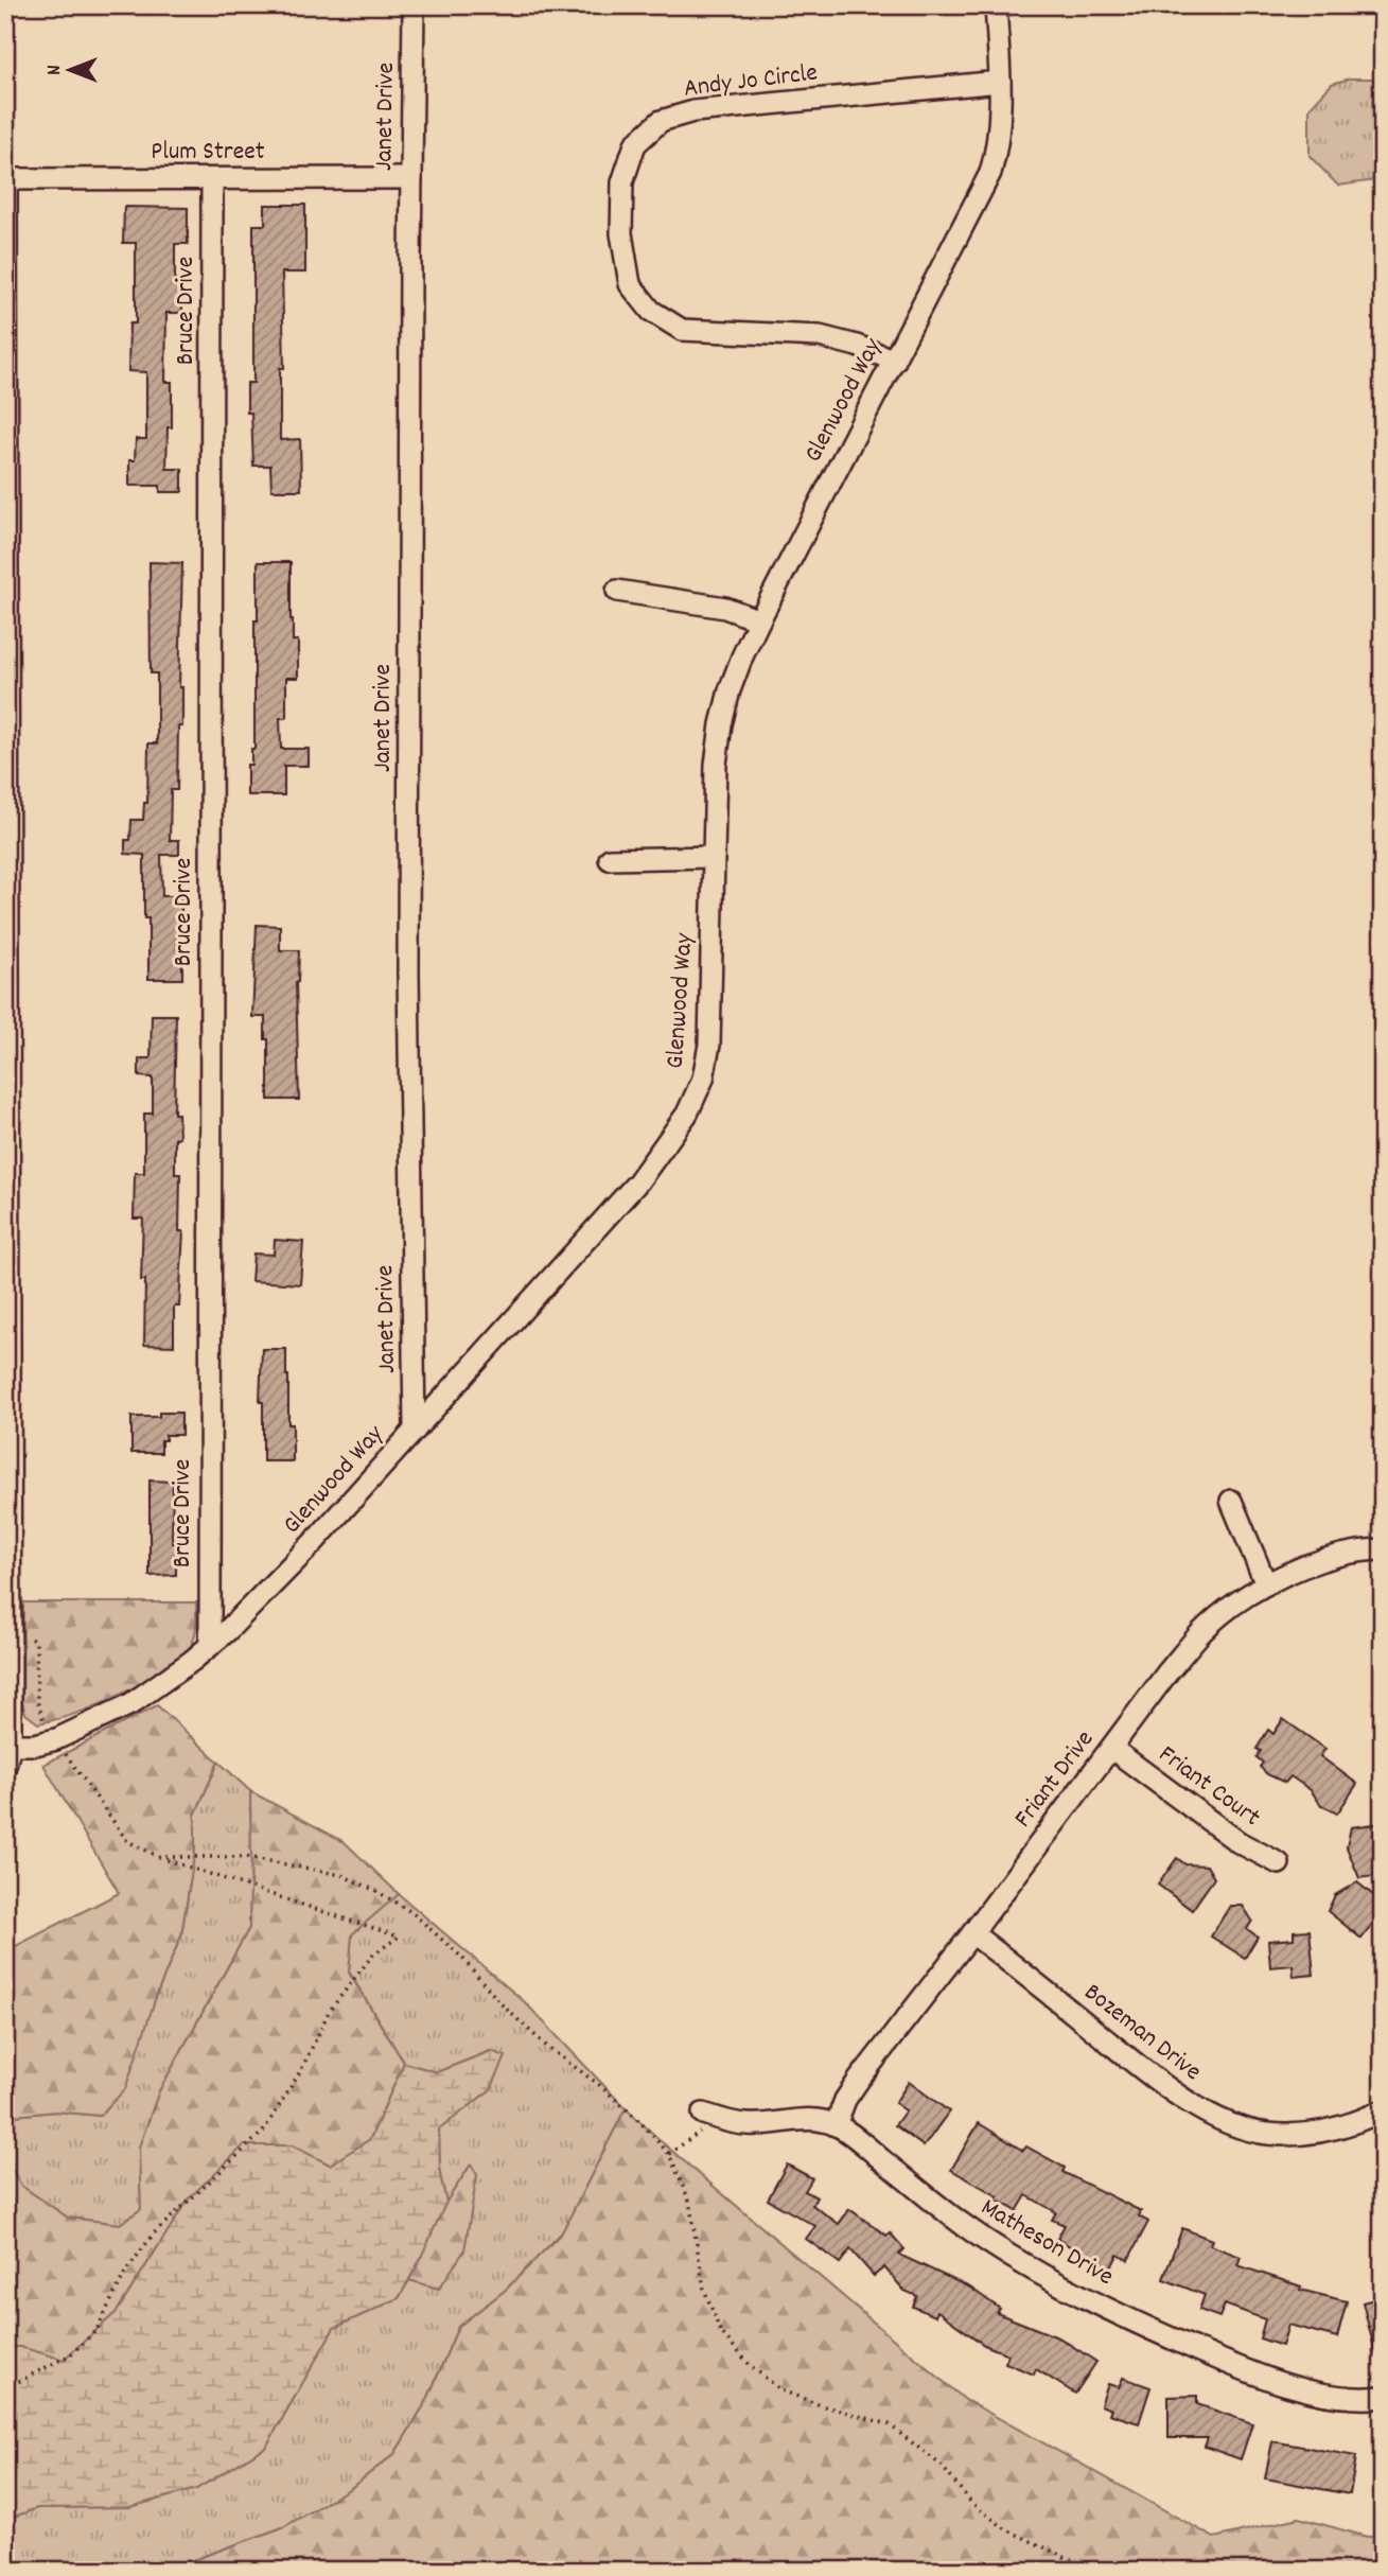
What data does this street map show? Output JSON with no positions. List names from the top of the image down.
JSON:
{
  "streets": {
    "street": [
      "Andy Jo Circle",
      "Janet Drive",
      "Plum Street",
      "Bruce Drive",
      "Glenwood Way",
      "Friant Drive",
      "Friant Court",
      "Bozeman Drive",
      "Matheson Drive"
    ]
  },
  "crossings": [
    ["Andy Jo Circle", "Glenwood Way"],
    ["Janet Drive", "Plum Street"],
    ["Janet Drive", "Glenwood Way"],
    ["Plum Street", "Bruce Drive"],
    ["Bruce Drive", "Glenwood Way"],
    ["Friant Drive", "Friant Court"],
    ["Friant Drive", "Bozeman Drive"],
    ["Friant Drive", "Matheson Drive"]
  ],
  "north": "left"
}
